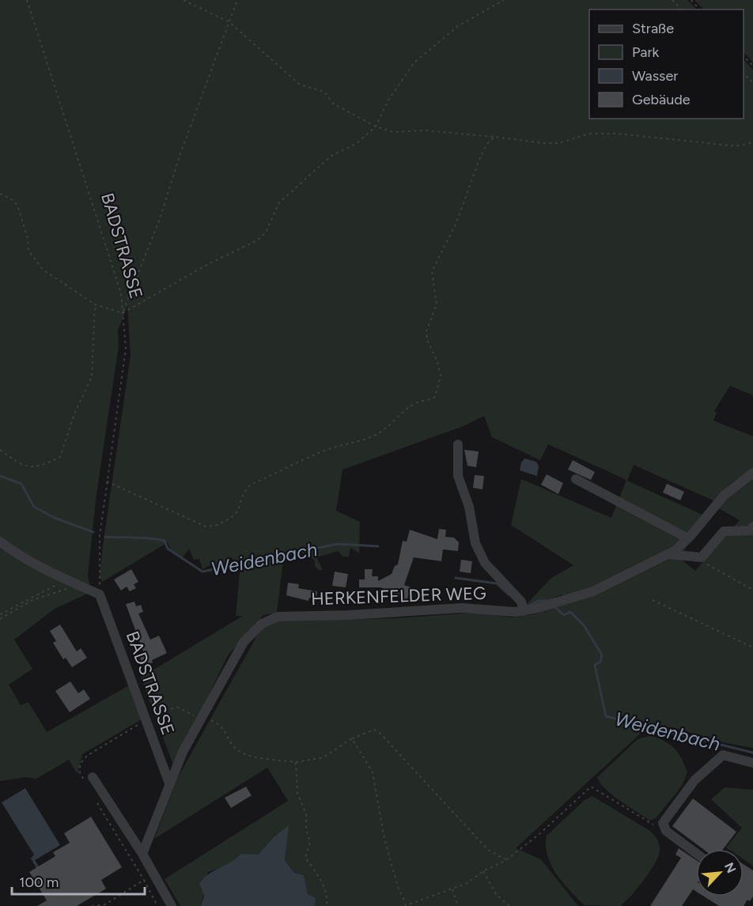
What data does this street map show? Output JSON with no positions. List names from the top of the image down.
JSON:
{
  "streets": {
    "street": ["BADSTRASSE", "HERKENFELDER WEG"]
  },
  "crossings": [
    ["BADSTRASSE", "HERKENFELDER WEG"]
  ],
  "water": ["Weidenbach"],
  "legend": [
    "Straße",
    "Park",
    "Wasser",
    "Gebäude"
  ],
  "scale_bar": "100 m",
  "north": "top right"
}
